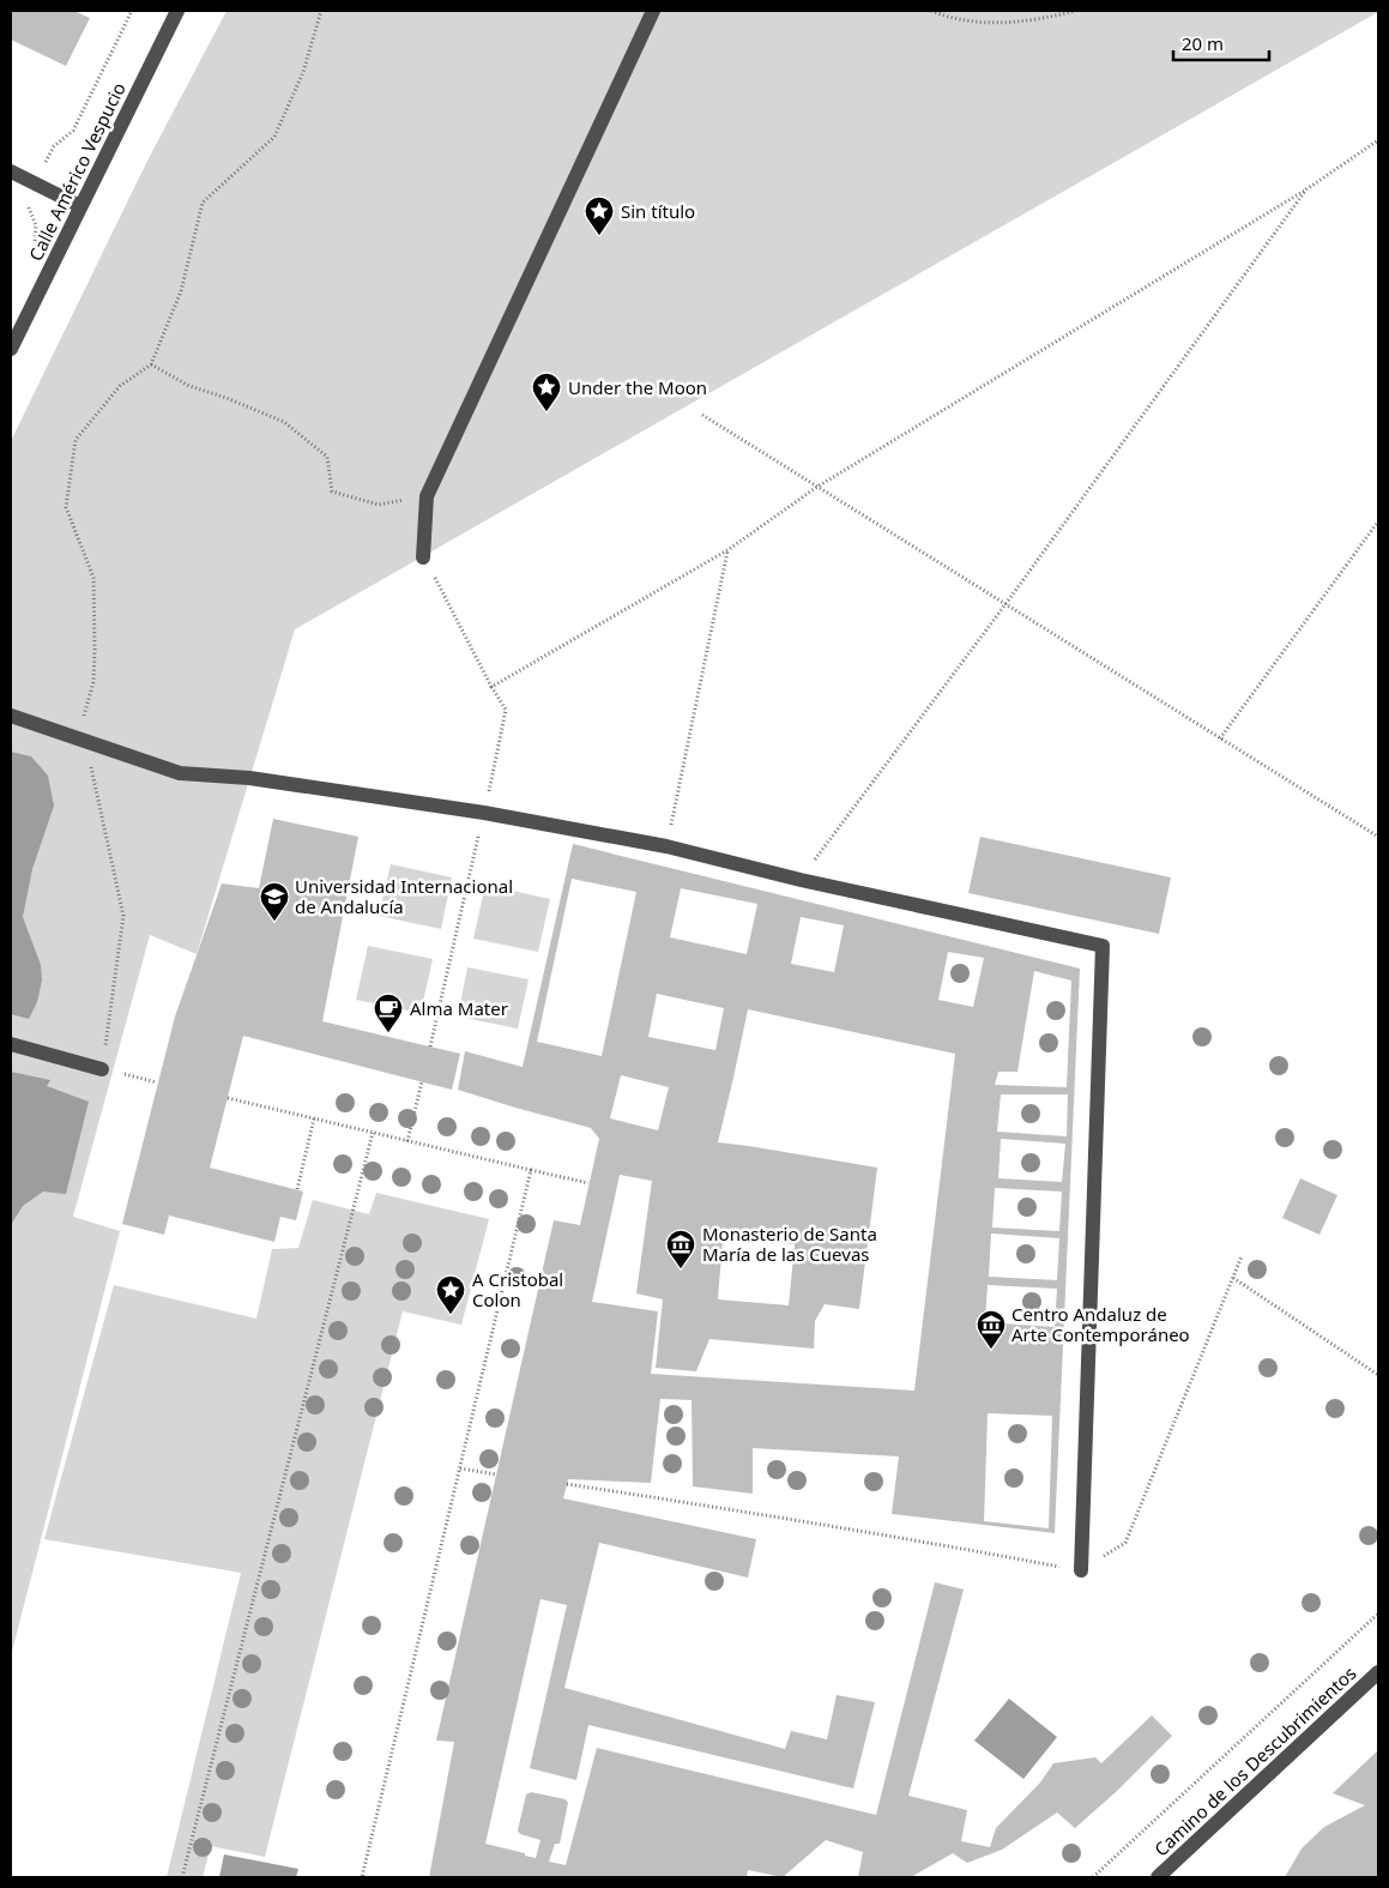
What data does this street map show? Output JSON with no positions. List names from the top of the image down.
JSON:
{
  "streets": {
    "street": ["Calle Américo Vespucio", "Camino de los Descubrimientos"]
  },
  "places": {
    "place": ["Sin título", "Under the Moon", "A Cristobal Colon"],
    "school or university": ["Universidad Internacional de Andalucía"],
    "cafe": ["Alma Mater"],
    "museum": ["Monasterio de Santa María de las Cuevas", "Centro Andaluz de Arte Contemporáneo"]
  },
  "scale_bar": "20 m"
}
